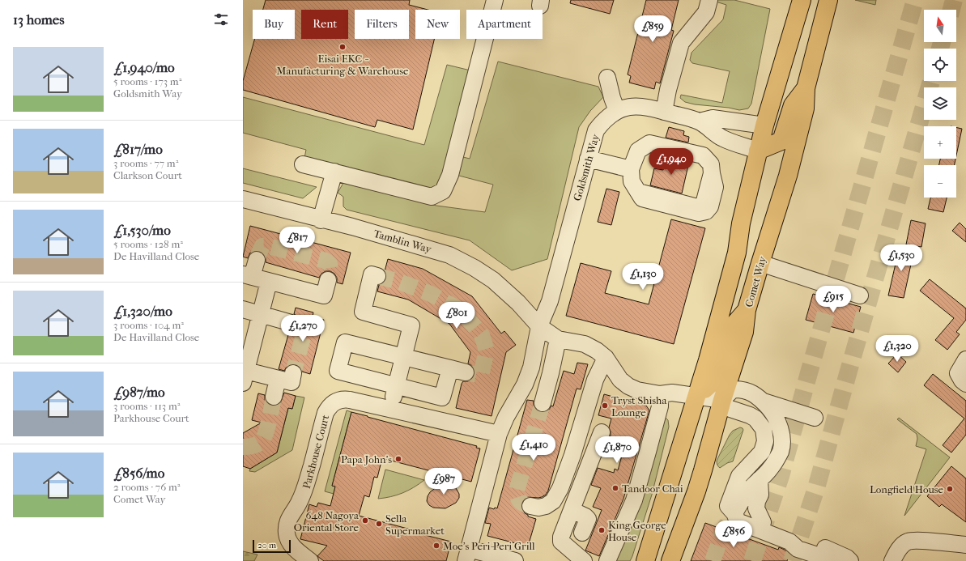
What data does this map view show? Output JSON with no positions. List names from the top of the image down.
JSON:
{
  "streets": {
    "main road": ["Comet Way"],
    "street": ["Goldsmith Way", "Tamblin Way", "Parkhouse Court"]
  },
  "crossings": [
    ["Goldsmith Way", "Tamblin Way"],
    ["Goldsmith Way", "Parkhouse Court"]
  ],
  "places": [
    "Eisai EKC - Manufacturing & Warehouse",
    "Tryst Shisha Lounge",
    "Papa John's",
    "Tandoor Chai",
    "Longfield House",
    "648 Nagoya Oriental Store",
    "Sella Supermarket",
    "King George House",
    "Moe's Peri-Peri Grill"
  ],
  "scale_bar": "20 m",
  "north": "top",
  "page": {
    "heading": "13 homes",
    "map_buttons": ["+", "−"],
    "chip": [
      "Buy",
      "Rent",
      "Filters",
      "New",
      "Apartment"
    ],
    "price": [
      "£859",
      "£1,940",
      "£817",
      "£1,530",
      "£1,130",
      "£915",
      "£801",
      "£1,270",
      "£1,320",
      "£1,410",
      "£1,870",
      "£987",
      "£856"
    ],
    "list": [
      {
        "name": "£1,940/mo",
        "note": "5 rooms · 173 m² · Goldsmith Way"
      },
      {
        "name": "£817/mo",
        "note": "3 rooms · 77 m² · Clarkson Court"
      },
      {
        "name": "£1,530/mo",
        "note": "5 rooms · 128 m² · De Havilland Close"
      },
      {
        "name": "£1,320/mo",
        "note": "3 rooms · 104 m² · De Havilland Close"
      },
      {
        "name": "£987/mo",
        "note": "3 rooms · 113 m² · Parkhouse Court"
      },
      {
        "name": "£856/mo",
        "note": "2 rooms · 76 m² · Comet Way"
      }
    ],
    "scale": "20 m"
  }
}
